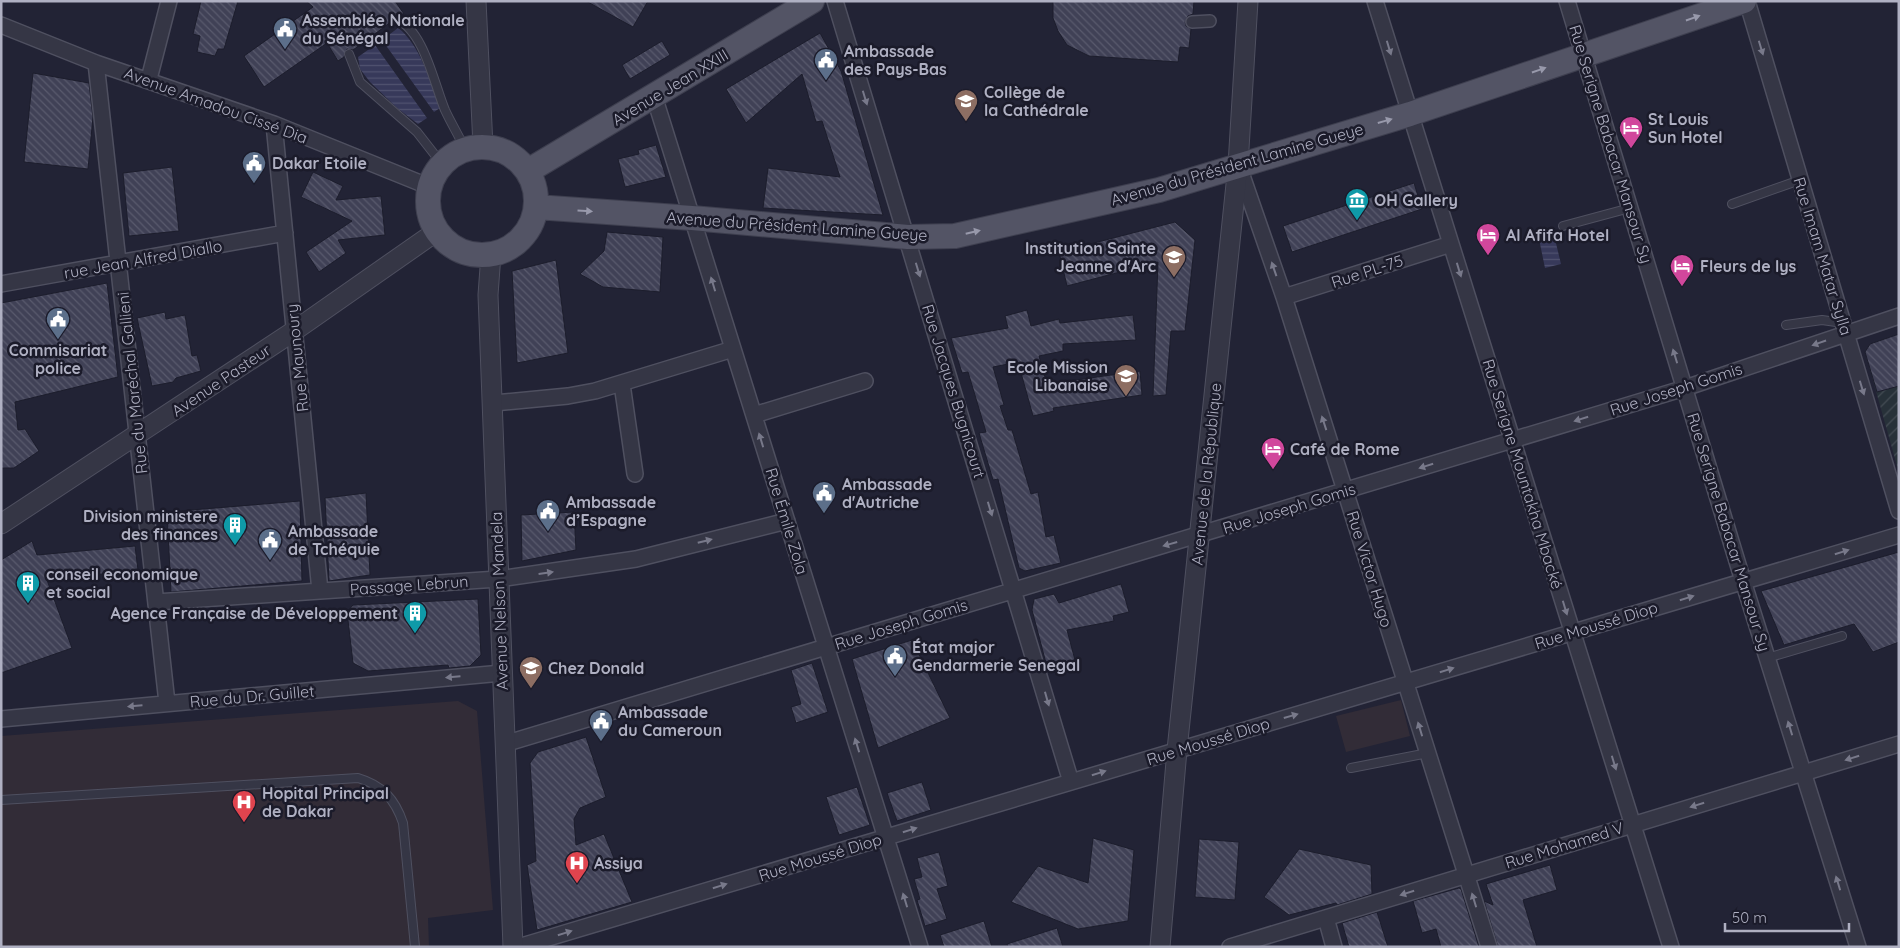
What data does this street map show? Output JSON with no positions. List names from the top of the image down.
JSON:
{
  "streets": {
    "main road": ["Avenue Jean XXIII", "Avenue du Président Lamine Gueye"],
    "street": [
      "Avenue Amadou Cissé Dia",
      "Rue Serigne Babacar Mansour Sy",
      "Rue Imam Matar Sylla",
      "rue Jean Alfred Diallo",
      "Rue PL-75",
      "Rue Maunoury",
      "Avenue Pasteur",
      "Rue du Maréchal Gallieni",
      "Rue Joseph Gomis",
      "Rue Jacques Bugnicourt",
      "Avenue de la République",
      "Rue Serigne Mountakha Mbacké",
      "Rue Émile Zola",
      "Rue Victor Hugo",
      "Passage Lebrun",
      "Avenue Nelson Mandela",
      "Rue Moussé Diop",
      "Rue du Dr. Guillet",
      "Rue Mohamed V"
    ]
  },
  "crossings": [
    ["Avenue Jean XXIII", "Avenue Amadou Cissé Dia"],
    ["Avenue Jean XXIII", "Avenue du Président Lamine Gueye"],
    ["Avenue Jean XXIII", "Avenue Pasteur"],
    ["Avenue Jean XXIII", "Rue Émile Zola"],
    ["Avenue Jean XXIII", "Avenue Nelson Mandela"],
    ["Avenue Amadou Cissé Dia", "Avenue du Président Lamine Gueye"],
    ["Avenue Amadou Cissé Dia", "Rue Maunoury"],
    ["Avenue Amadou Cissé Dia", "Avenue Pasteur"],
    ["Avenue Amadou Cissé Dia", "Rue du Maréchal Gallieni"],
    ["Avenue Amadou Cissé Dia", "Avenue Nelson Mandela"],
    ["Rue Serigne Babacar Mansour Sy", "Avenue du Président Lamine Gueye"],
    ["Rue Serigne Babacar Mansour Sy", "Rue Joseph Gomis"],
    ["Rue Serigne Babacar Mansour Sy", "Rue Moussé Diop"],
    ["Rue Serigne Babacar Mansour Sy", "Rue Mohamed V"],
    ["Avenue du Président Lamine Gueye", "Rue Imam Matar Sylla"],
    ["Avenue du Président Lamine Gueye", "Avenue Pasteur"],
    ["Avenue du Président Lamine Gueye", "Rue Jacques Bugnicourt"],
    ["Avenue du Président Lamine Gueye", "Avenue de la République"],
    ["Avenue du Président Lamine Gueye", "Rue Serigne Mountakha Mbacké"],
    ["Avenue du Président Lamine Gueye", "Rue Émile Zola"],
    ["Avenue du Président Lamine Gueye", "Rue Victor Hugo"],
    ["Avenue du Président Lamine Gueye", "Avenue Nelson Mandela"],
    ["Rue Imam Matar Sylla", "Rue Joseph Gomis"],
    ["rue Jean Alfred Diallo", "Rue Maunoury"],
    ["rue Jean Alfred Diallo", "Rue du Maréchal Gallieni"],
    ["Rue PL-75", "Rue Serigne Mountakha Mbacké"],
    ["Rue PL-75", "Rue Victor Hugo"],
    ["Rue Maunoury", "Avenue Pasteur"],
    ["Rue Maunoury", "Passage Lebrun"],
    ["Avenue Pasteur", "Rue du Maréchal Gallieni"],
    ["Avenue Pasteur", "Avenue Nelson Mandela"],
    ["Rue du Maréchal Gallieni", "Passage Lebrun"],
    ["Rue du Maréchal Gallieni", "Rue du Dr. Guillet"],
    ["Rue Joseph Gomis", "Rue Jacques Bugnicourt"],
    ["Rue Joseph Gomis", "Avenue de la République"],
    ["Rue Joseph Gomis", "Rue Serigne Mountakha Mbacké"],
    ["Rue Joseph Gomis", "Rue Émile Zola"],
    ["Rue Joseph Gomis", "Rue Victor Hugo"],
    ["Rue Joseph Gomis", "Avenue Nelson Mandela"],
    ["Rue Jacques Bugnicourt", "Rue Moussé Diop"],
    ["Avenue de la République", "Rue Victor Hugo"],
    ["Avenue de la République", "Rue Moussé Diop"],
    ["Rue Serigne Mountakha Mbacké", "Rue Moussé Diop"],
    ["Rue Serigne Mountakha Mbacké", "Rue Mohamed V"],
    ["Rue Émile Zola", "Passage Lebrun"],
    ["Rue Émile Zola", "Rue Moussé Diop"],
    ["Rue Victor Hugo", "Rue Moussé Diop"],
    ["Rue Victor Hugo", "Rue Mohamed V"],
    ["Passage Lebrun", "Avenue Nelson Mandela"],
    ["Avenue Nelson Mandela", "Rue du Dr. Guillet"]
  ],
  "one_way": [
    "Rue Serigne Babacar Mansour Sy",
    "Avenue du Président Lamine Gueye",
    "Rue Imam Matar Sylla",
    "Rue Joseph Gomis",
    "Rue Jacques Bugnicourt",
    "Rue Serigne Mountakha Mbacké",
    "Rue Émile Zola",
    "Rue Victor Hugo",
    "Passage Lebrun",
    "Rue Moussé Diop",
    "Rue du Dr. Guillet",
    "Rue Mohamed V"
  ],
  "places": {
    "public building": [
      "Assemblée Nationale du Sénégal",
      "Ambassade des Pays-Bas",
      "Dakar Etoile",
      "Commisariat police",
      "Ambassade d'Autriche",
      "Ambassade d’Espagne",
      "Ambassade de Tchéquie",
      "État major Gendarmerie Senegal",
      "Ambassade du Cameroun"
    ],
    "school or university": [
      "Collège de la Cathédrale",
      "Institution Sainte Jeanne d'Arc",
      "Ecole Mission Libanaise",
      "Chez Donald"
    ],
    "hotel": [
      "St Louis Sun Hotel",
      "Al Afifa Hotel",
      "Fleurs de lys",
      "Café de Rome"
    ],
    "museum": ["OH Gallery"],
    "building": ["Division ministere des finances", "conseil economique et social", "Agence Française de Développement"],
    "hospital": ["Hopital Principal de Dakar", "Assiya"]
  },
  "scale_bar": "50 m"
}
